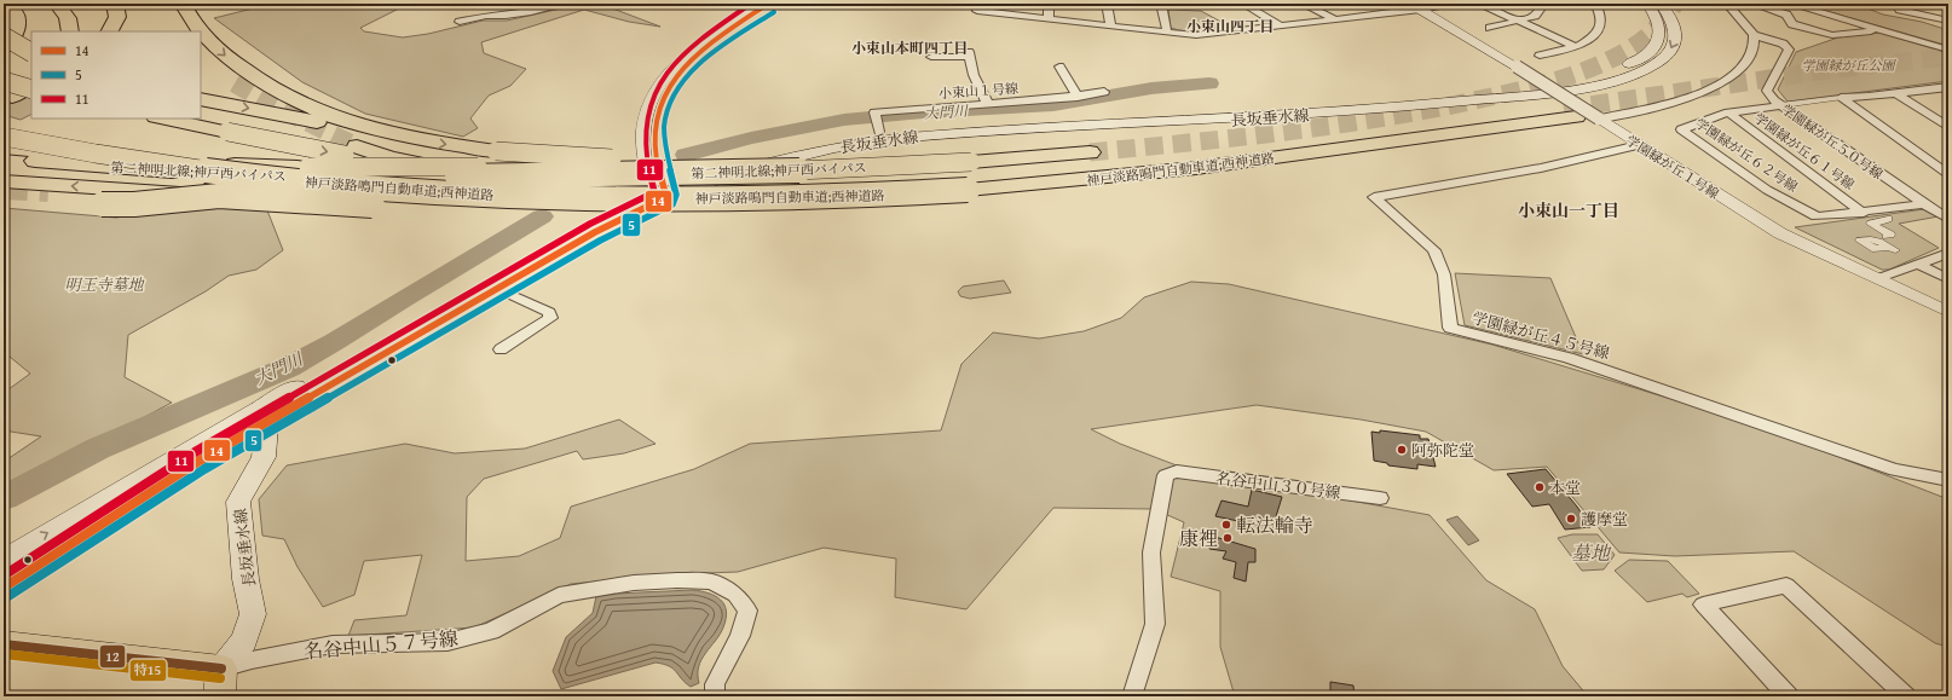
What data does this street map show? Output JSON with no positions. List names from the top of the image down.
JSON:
{
  "streets": {
    "highway": ["神戸淡路鳴門自動車道;西神道路", "第二神明北線;神戸西バイパス"],
    "main road": ["長坂垂水線"],
    "street": [
      "小束山１号線",
      "学園緑が丘５０号線",
      "学園緑が丘６１号線",
      "学園緑が丘６２号線",
      "学園緑が丘１号線",
      "学園緑が丘４５号線",
      "名谷中山３０号線",
      "名谷中山５７号線"
    ]
  },
  "crossings": [
    ["小束山１号線", "長坂垂水線"],
    ["長坂垂水線", "名谷中山５７号線"],
    ["学園緑が丘５０号線", "学園緑が丘６２号線"],
    ["学園緑が丘６１号線", "学園緑が丘６２号線"],
    ["学園緑が丘１号線", "学園緑が丘４５号線"],
    ["神戸淡路鳴門自動車道;西神道路", "第二神明北線;神戸西バイパス"]
  ],
  "districts": ["小束山四丁目", "小束山本町四丁目", "小束山一丁目"],
  "water": ["大門川"],
  "parks": ["学園緑が丘公園", "明王寺墓地", "墓地"],
  "places": [
    "阿弥陀堂",
    "本堂",
    "護摩堂",
    "転法輪寺",
    "康裡"
  ],
  "lines": [
    "transit line 14",
    "transit line 11",
    "transit line 5",
    "transit line 12",
    "transit line 特15"
  ],
  "legend": ["14", "5", "11"]
}
